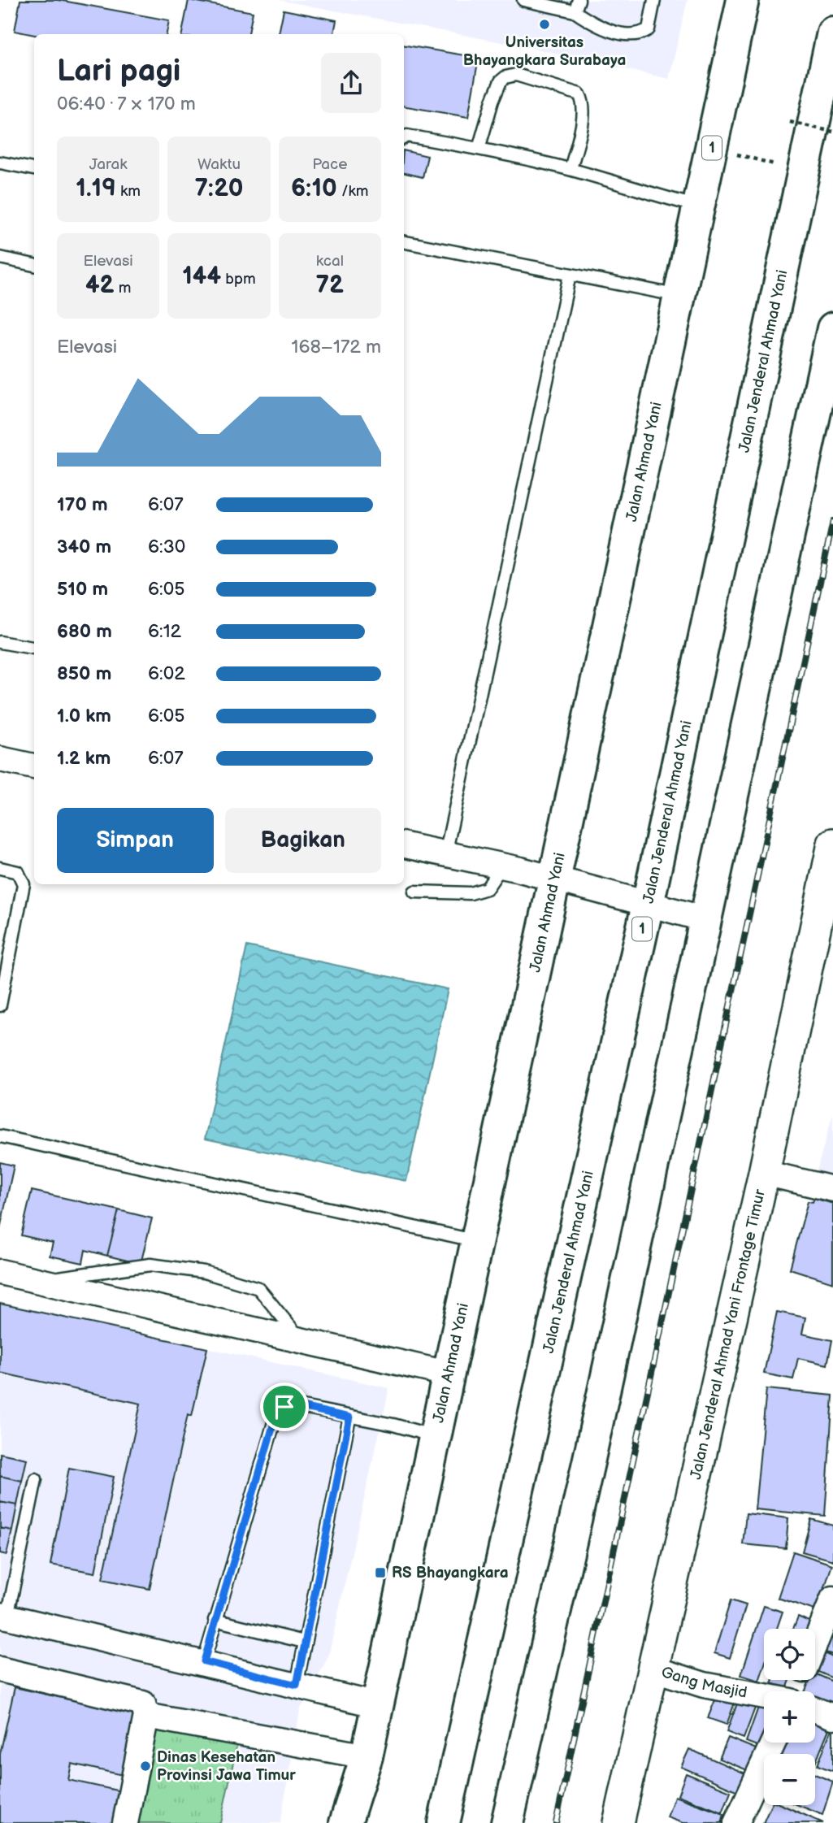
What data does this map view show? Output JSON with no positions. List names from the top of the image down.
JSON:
{
  "streets": {
    "highway": ["1", "Jalan Jenderal Ahmad Yani", "Jalan Ahmad Yani"],
    "street": ["Jalan Jenderal Ahmad Yani Frontage Timur", "Gang Masjid"]
  },
  "crossings": [
    ["Jalan Jenderal Ahmad Yani Frontage Timur", "Gang Masjid"]
  ],
  "places": {
    "other": ["Universitas Bhayangkara Surabaya", "Dinas Kesehatan Provinsi Jawa Timur"],
    "transit": ["RS Bhayangkara"]
  },
  "page": {
    "heading": ["Lari pagi", "06:40 · 7 × 170 m"],
    "stats": [
      ["Jarak", "1.19 km"],
      ["Waktu", "7:20"],
      ["Pace", "6:10 /km"],
      ["Elevasi", "42 m"],
      ["144 bpm"],
      ["kcal", "72"]
    ],
    "chart": ["Elevasi", "168–172 m"],
    "list": [
      {
        "name": "170 m",
        "note": "6:07"
      },
      {
        "name": "340 m",
        "note": "6:30"
      },
      {
        "name": "510 m",
        "note": "6:05"
      },
      {
        "name": "680 m",
        "note": "6:12"
      },
      {
        "name": "850 m",
        "note": "6:02"
      },
      {
        "name": "1.0 km",
        "note": "6:05"
      },
      {
        "name": "1.2 km",
        "note": "6:07"
      }
    ],
    "buttons": ["Simpan", "Bagikan"],
    "map_buttons": ["+", "−"]
  }
}
